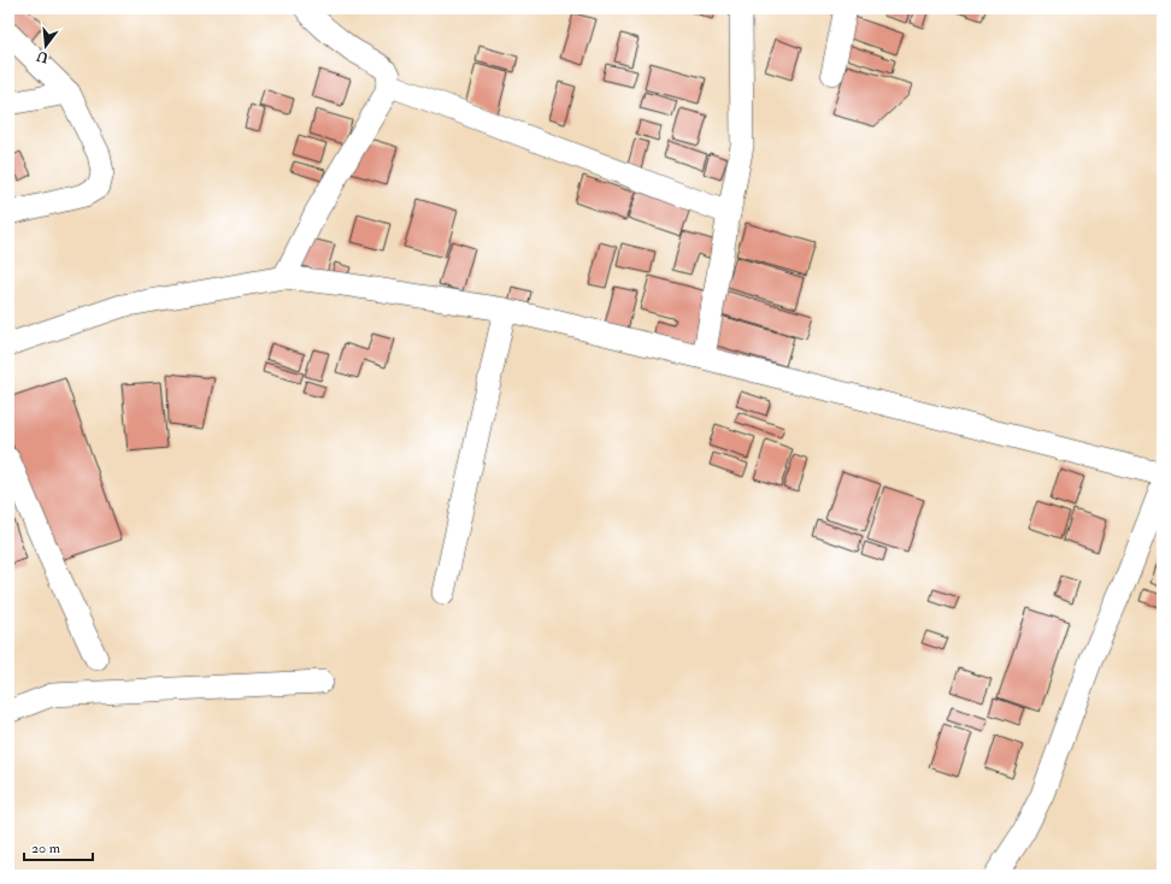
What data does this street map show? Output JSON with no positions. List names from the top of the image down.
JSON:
{
  "scale_bar": "20 m",
  "north": "bottom"
}
